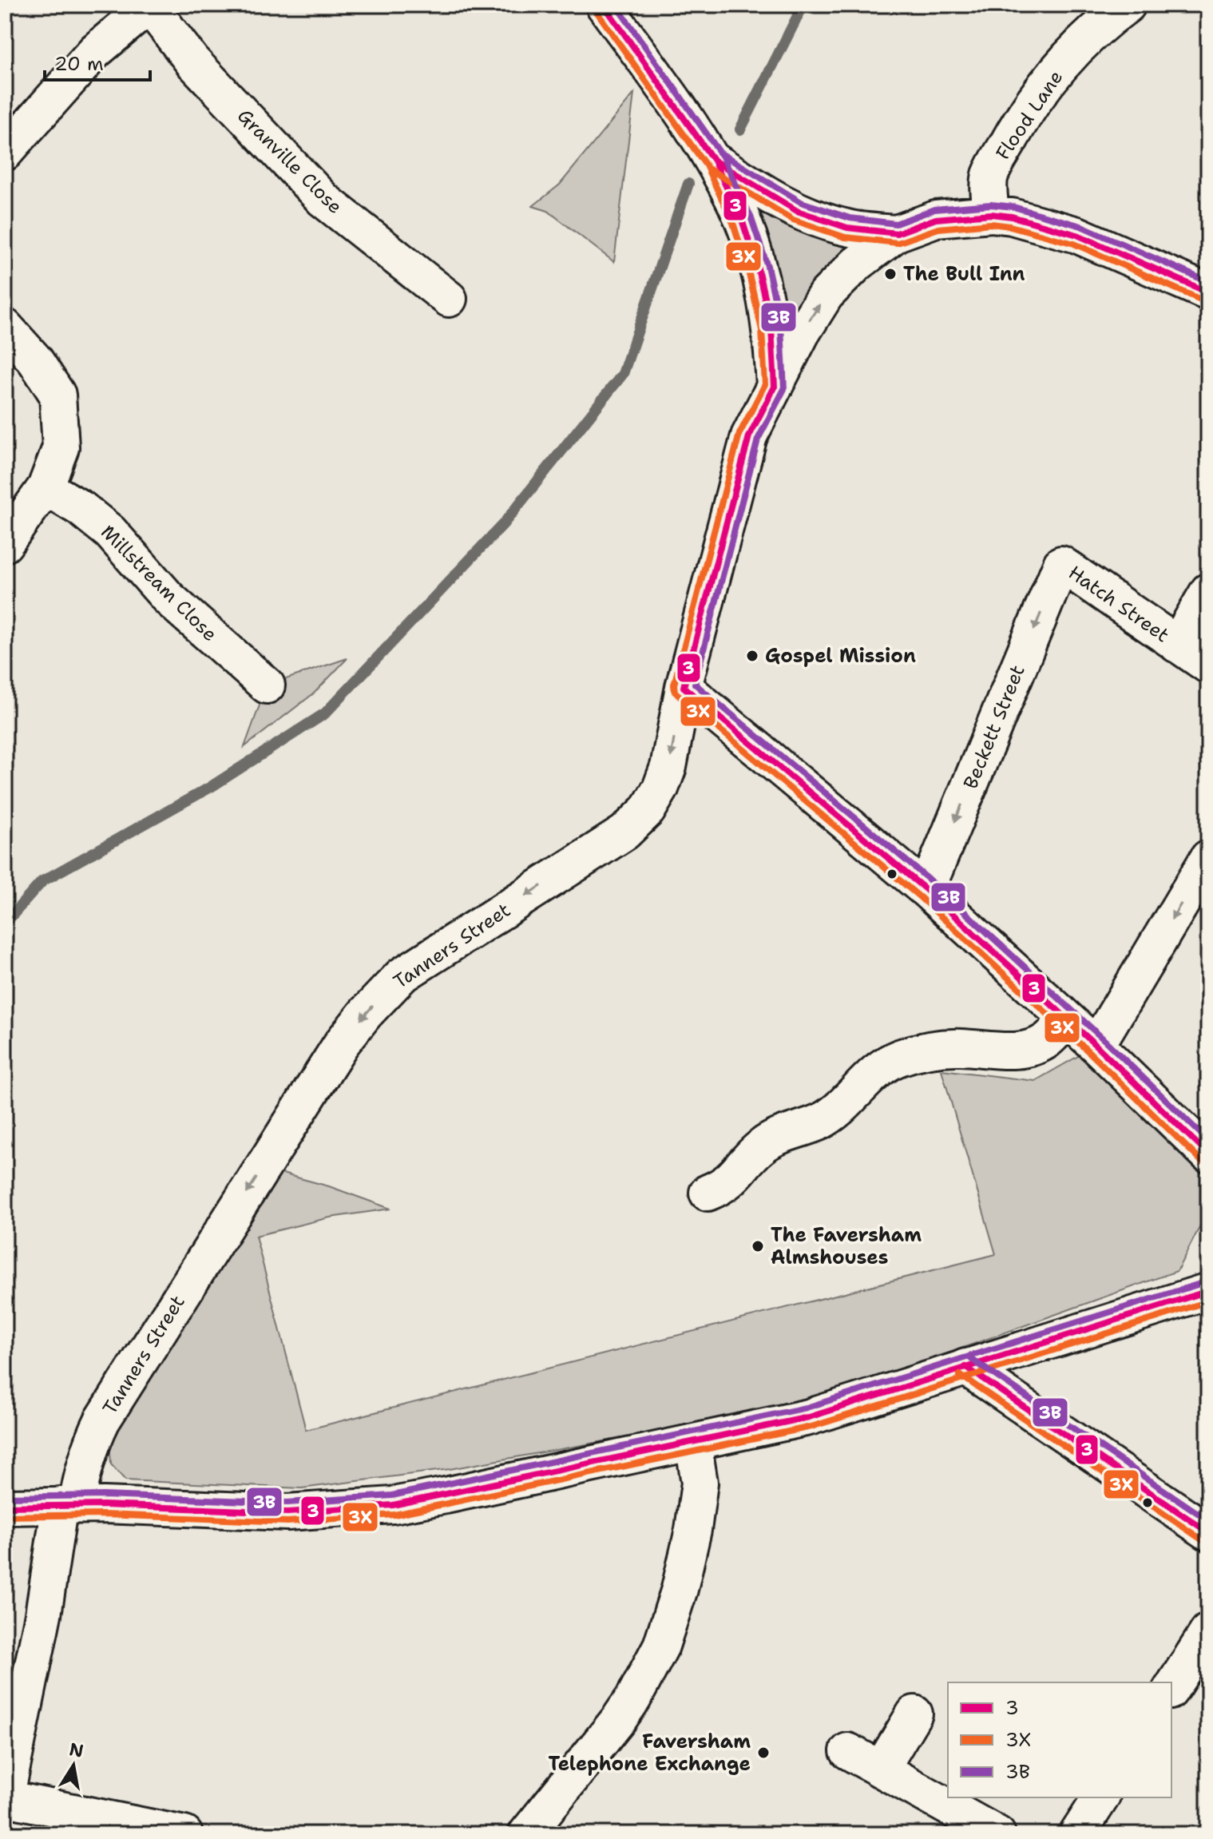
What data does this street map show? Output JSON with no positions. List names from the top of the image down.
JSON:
{
  "streets": {
    "street": [
      "Flood Lane",
      "Granville Close",
      "Millstream Close",
      "Hatch Street",
      "Beckett Street",
      "Tanners Street"
    ]
  },
  "crossings": [
    ["Hatch Street", "Beckett Street"]
  ],
  "places": [
    "The Bull Inn",
    "Gospel Mission",
    "The Faversham Almshouses",
    "Faversham Telephone Exchange"
  ],
  "lines": ["transit line 3", "transit line 3B", "transit line 3X"],
  "legend": ["3", "3X", "3B"],
  "scale_bar": "20 m",
  "north": "top"
}
